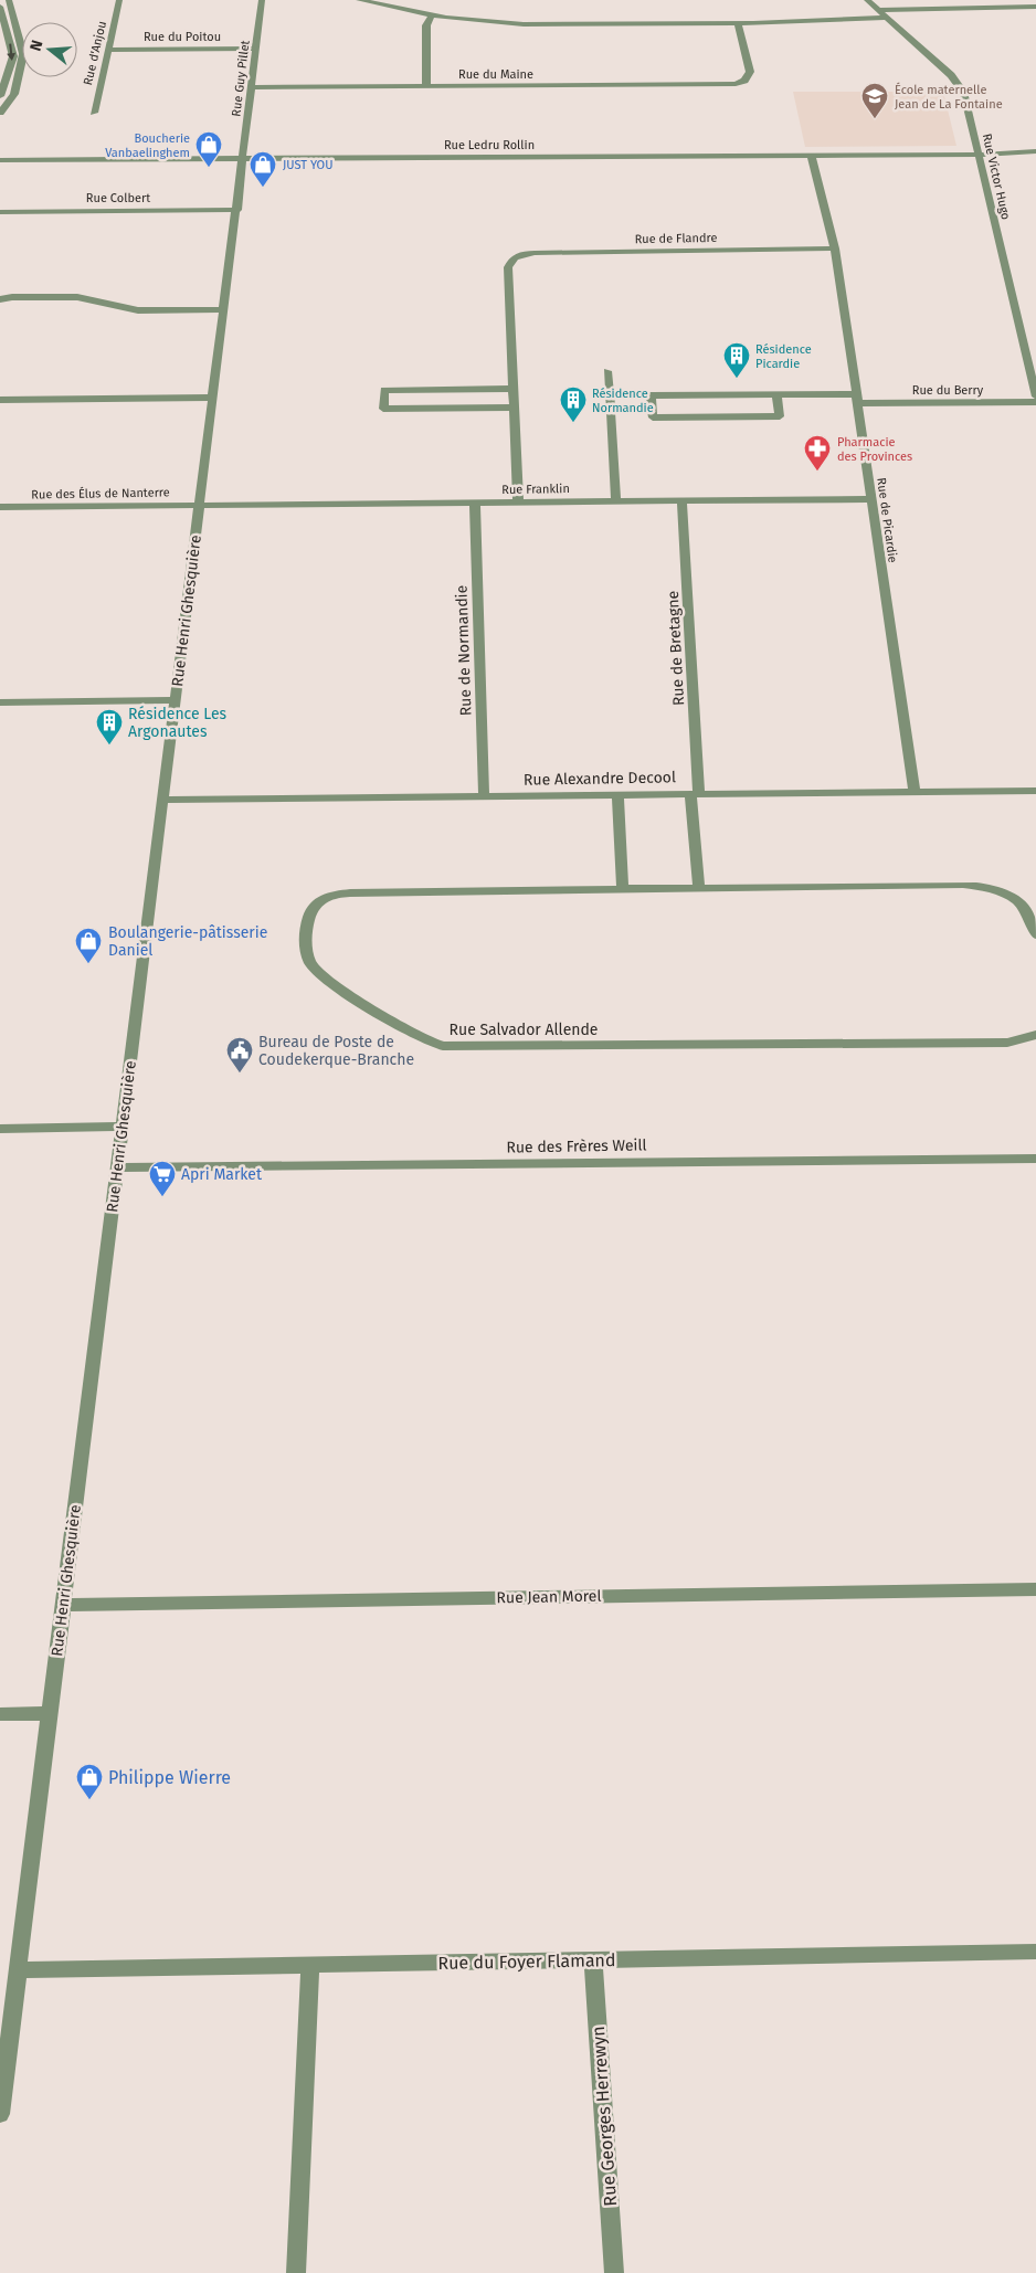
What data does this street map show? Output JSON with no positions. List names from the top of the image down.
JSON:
{
  "streets": {
    "street": [
      "Rue du Poitou",
      "Rue d'Anjou",
      "Rue du Maine",
      "Rue Guy Pillet",
      "Rue Ledru Rollin",
      "Rue Victor Hugo",
      "Rue Colbert",
      "Rue de Flandre",
      "Rue du Berry",
      "Rue Franklin",
      "Rue des Élus de Nanterre",
      "Rue de Picardie",
      "Rue Henri Ghesquière",
      "Rue de Bretagne",
      "Rue de Normandie",
      "Rue Alexandre Decool",
      "Rue Salvador Allende",
      "Rue des Frères Weill",
      "Rue Jean Morel",
      "Rue du Foyer Flamand",
      "Rue Georges Herrewyn"
    ]
  },
  "crossings": [
    ["Rue du Poitou", "Rue d'Anjou"],
    ["Rue du Poitou", "Rue Guy Pillet"],
    ["Rue du Maine", "Rue Guy Pillet"],
    ["Rue Guy Pillet", "Rue Ledru Rollin"],
    ["Rue Guy Pillet", "Rue Henri Ghesquière"],
    ["Rue Ledru Rollin", "Rue Victor Hugo"],
    ["Rue Ledru Rollin", "Rue de Picardie"],
    ["Rue Ledru Rollin", "Rue Henri Ghesquière"],
    ["Rue Colbert", "Rue Henri Ghesquière"],
    ["Rue de Flandre", "Rue de Picardie"],
    ["Rue du Berry", "Rue de Picardie"],
    ["Rue Franklin", "Rue des Élus de Nanterre"],
    ["Rue Franklin", "Rue de Picardie"],
    ["Rue Franklin", "Rue Henri Ghesquière"],
    ["Rue Franklin", "Rue de Bretagne"],
    ["Rue Franklin", "Rue de Normandie"],
    ["Rue des Élus de Nanterre", "Rue Henri Ghesquière"],
    ["Rue de Picardie", "Rue Alexandre Decool"],
    ["Rue Henri Ghesquière", "Rue Alexandre Decool"],
    ["Rue Henri Ghesquière", "Rue des Frères Weill"],
    ["Rue Henri Ghesquière", "Rue Jean Morel"],
    ["Rue Henri Ghesquière", "Rue du Foyer Flamand"],
    ["Rue de Bretagne", "Rue Alexandre Decool"],
    ["Rue de Normandie", "Rue Alexandre Decool"],
    ["Rue du Foyer Flamand", "Rue Georges Herrewyn"]
  ],
  "places": {
    "school or university": ["École maternelle Jean de La Fontaine"],
    "shop": [
      "Boucherie Vanbaelinghem",
      "JUST YOU",
      "Boulangerie-pâtisserie Daniel",
      "Philippe Wierre"
    ],
    "building": ["Résidence Picardie", "Résidence Normandie", "Résidence Les Argonautes"],
    "pharmacy": ["Pharmacie des Provinces"],
    "public building": ["Bureau de Poste de Coudekerque-Branche"],
    "supermarket": ["Apri Market"]
  },
  "north": "left"
}
